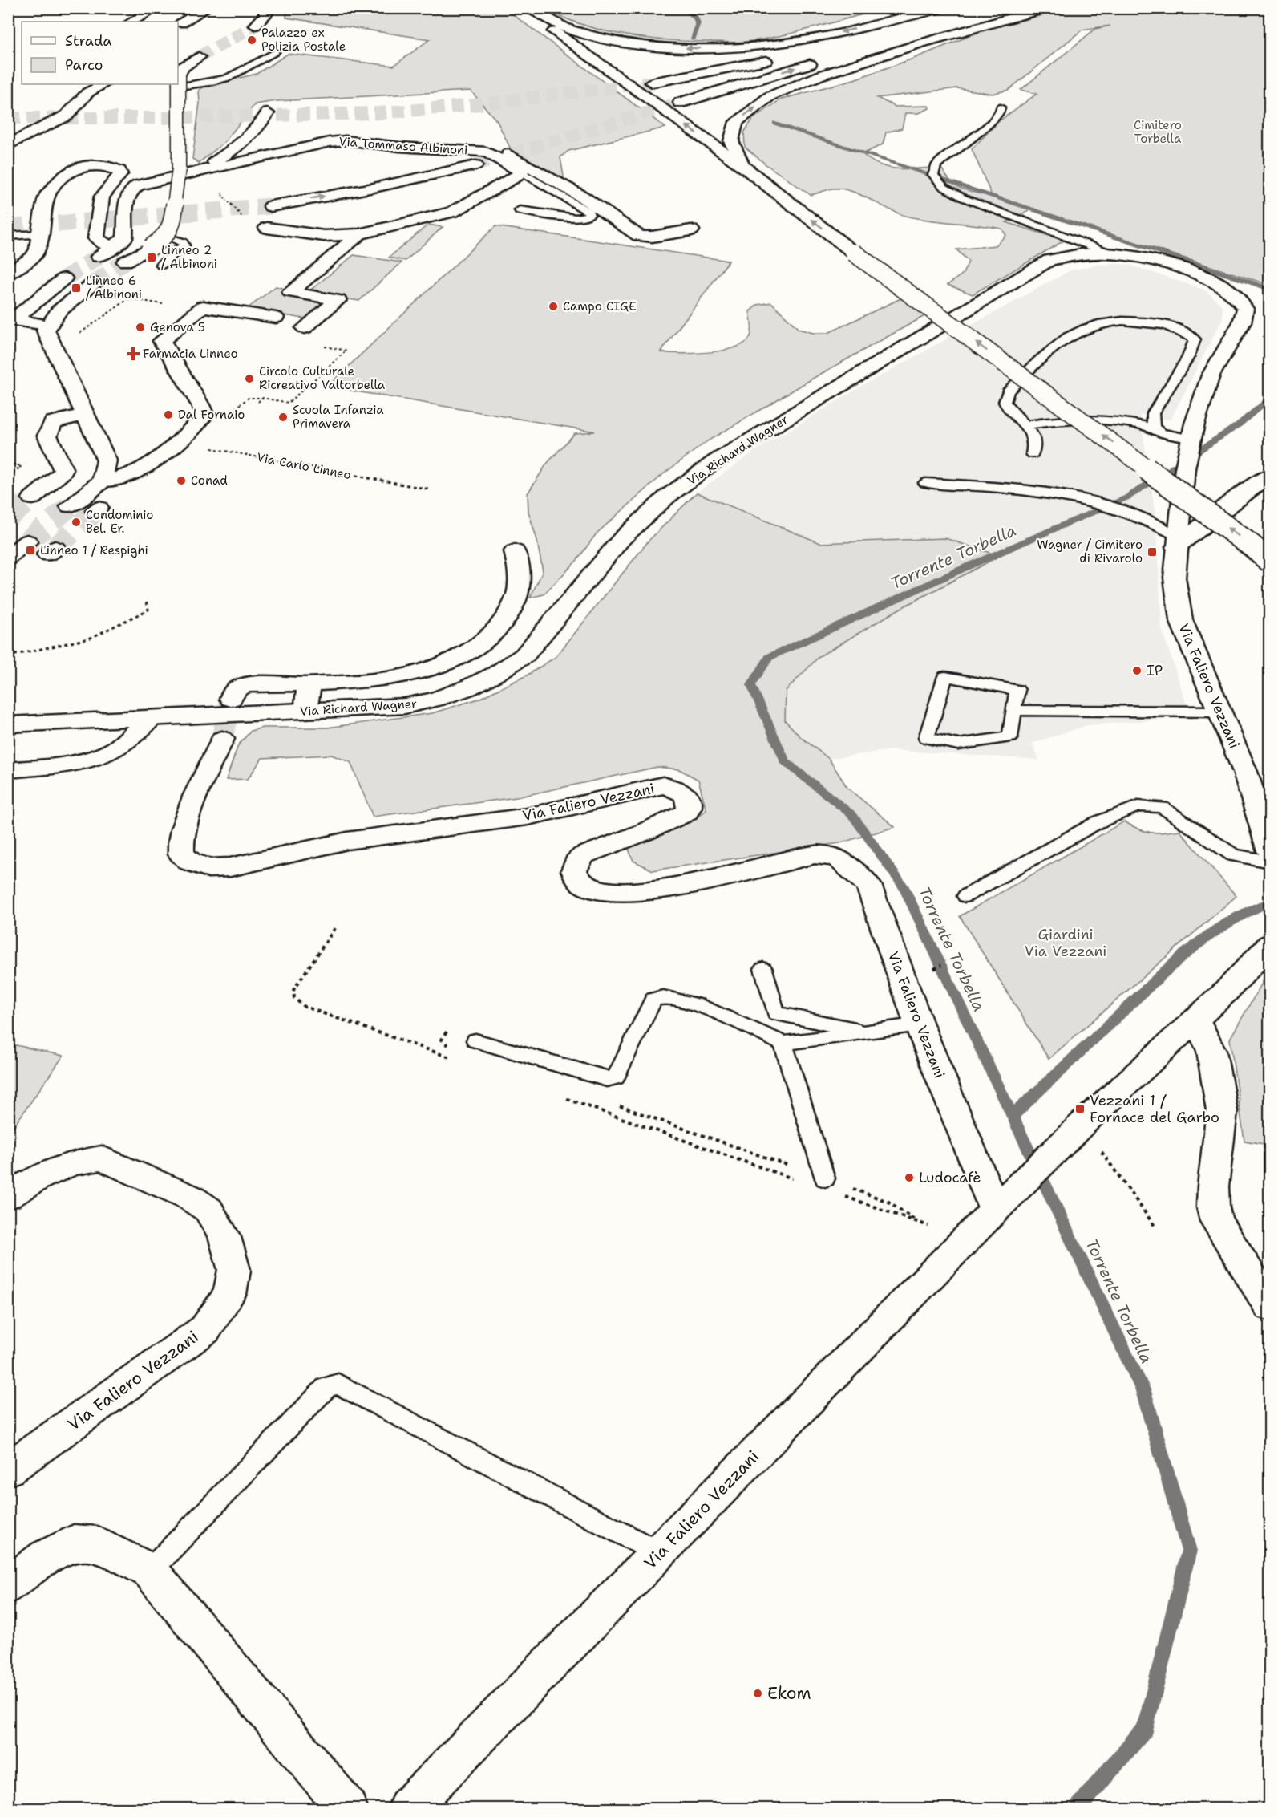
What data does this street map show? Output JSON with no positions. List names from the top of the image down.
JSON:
{
  "streets": {
    "main road": ["Via Tommaso Albinoni", "Via Richard Wagner", "Via Faliero Vezzani"],
    "path": ["Via Carlo Linneo"]
  },
  "crossings": [
    ["Via Richard Wagner", "Via Faliero Vezzani"]
  ],
  "water": ["Torrente Torbella"],
  "parks": ["Cimitero Torbella", "Giardini Via Vezzani"],
  "places": {
    "other": [
      "Palazzo ex Polizia Postale",
      "Campo CIGE",
      "Genova 5",
      "Circolo Culturale Ricreativo Valtorbella",
      "Dal Fornaio",
      "Scuola Infanzia Primavera",
      "Conad",
      "Condominio Bel. Er.",
      "IP",
      "Ludocafè",
      "Ekom"
    ],
    "transit": [
      "Linneo 2 / Albinoni",
      "Linneo 6 / Albinoni",
      "Linneo 1 / Respighi",
      "Wagner / Cimitero di Rivarolo",
      "Vezzani 1 / Fornace del Garbo"
    ],
    "health": ["Farmacia Linneo"]
  },
  "legend": ["Strada", "Parco"]
}
